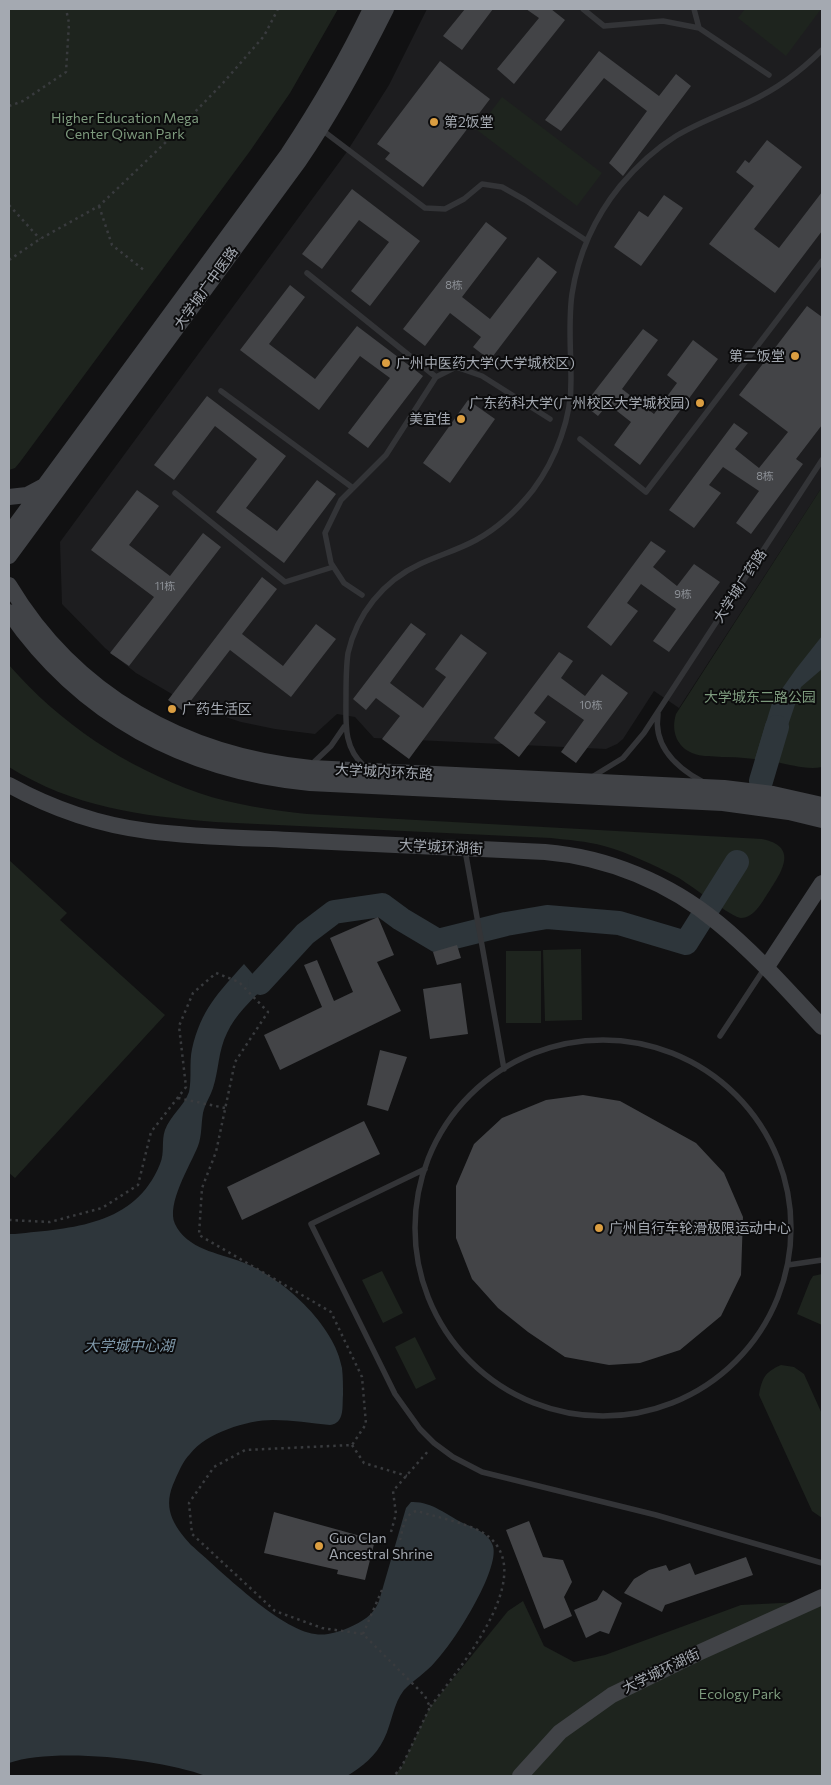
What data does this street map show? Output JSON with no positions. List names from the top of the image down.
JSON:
{
  "streets": {
    "main road": ["大学城广中医路", "大学城内环东路", "大学城环湖街"],
    "lane": ["大学城广药路"]
  },
  "crossings": [
    ["大学城广药路", "大学城内环东路"]
  ],
  "water": ["大学城中心湖"],
  "parks": ["Higher Education Mega Center Qiwan Park", "大学城东二路公园", "Ecology Park"],
  "places": [
    "第2饭堂",
    "第二饭堂",
    "广州中医药大学(大学城校区)",
    "广东药科大学(广州校区大学城校园)",
    "美宜佳",
    "广药生活区",
    "广州自行车轮滑极限运动中心",
    "Guo Clan Ancestral Shrine"
  ],
  "house_numbers": [
    "8栋",
    "8栋",
    "11栋",
    "9栋",
    "10栋"
  ]
}
